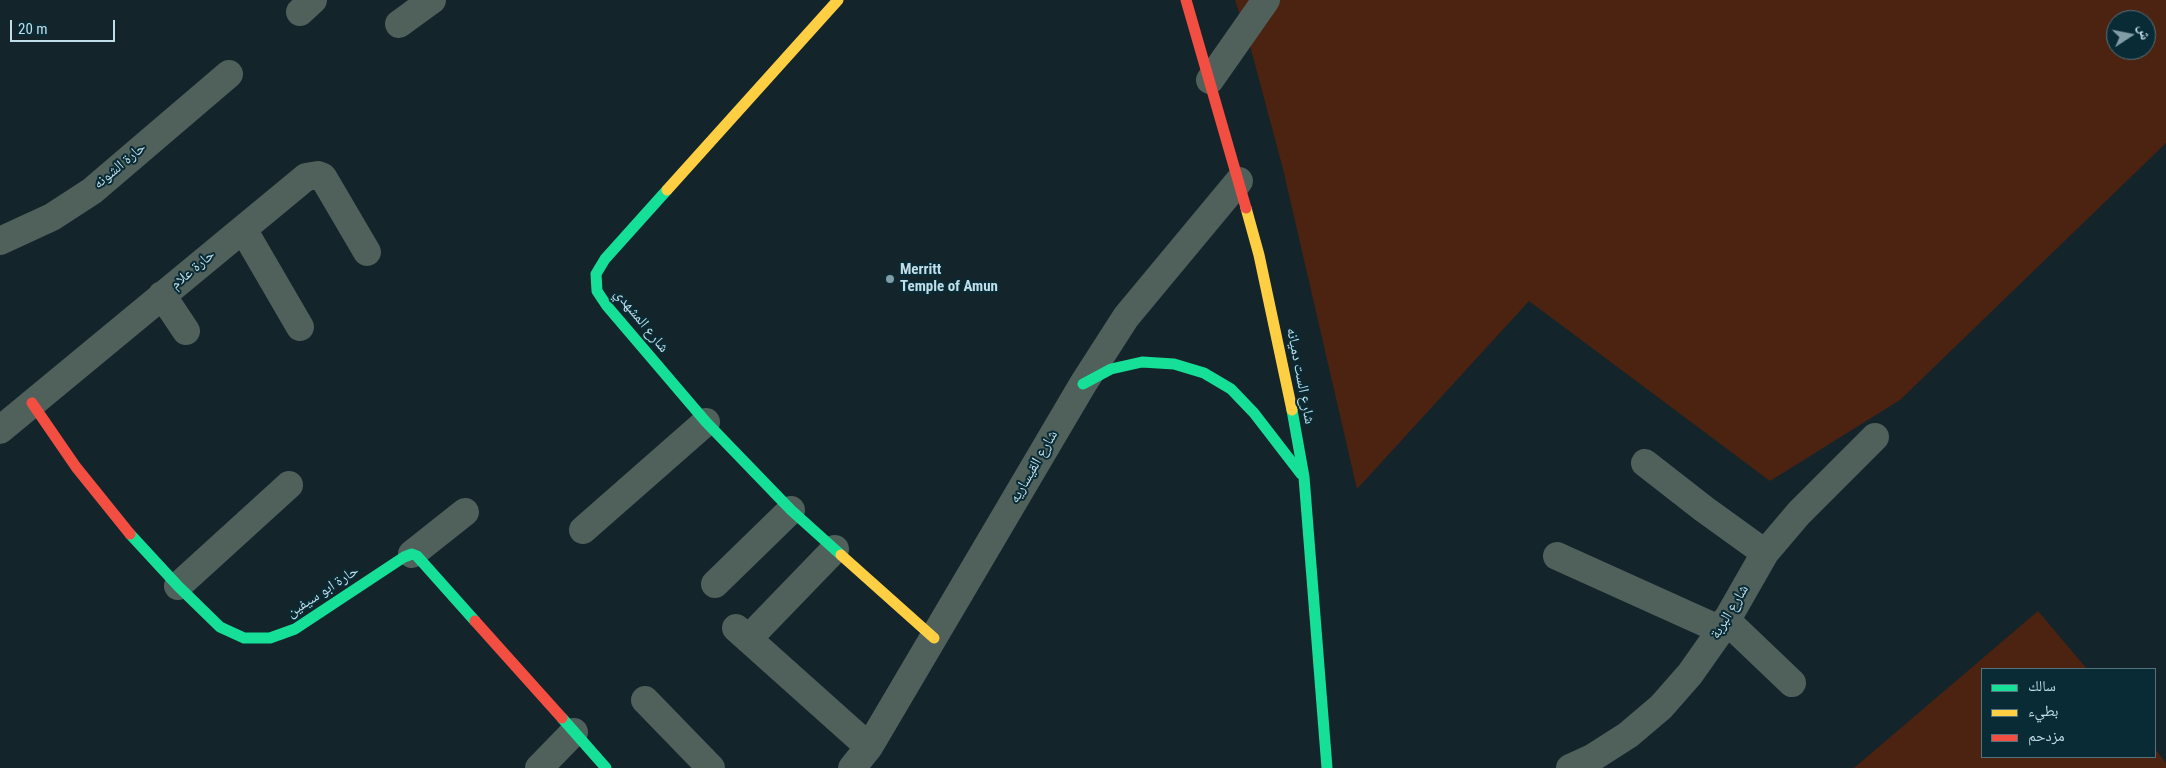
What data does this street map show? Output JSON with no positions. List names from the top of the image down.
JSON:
{
  "streets": {
    "street": [
      "حارة الشونه",
      "حارة علام",
      "شارع المشهدي",
      "شارع الست دميانه",
      "شارع القيساريه",
      "حارة ابو سيفين",
      "شارع البربة"
    ]
  },
  "crossings": [
    ["حارة علام", "حارة ابو سيفين"],
    ["شارع المشهدي", "شارع القيساريه"],
    ["شارع الست دميانه", "شارع القيساريه"]
  ],
  "places": ["Merritt Temple of Amun"],
  "legend": ["سالك", "بطيء", "مزدحم"],
  "scale_bar": "20 m",
  "north": "right"
}
